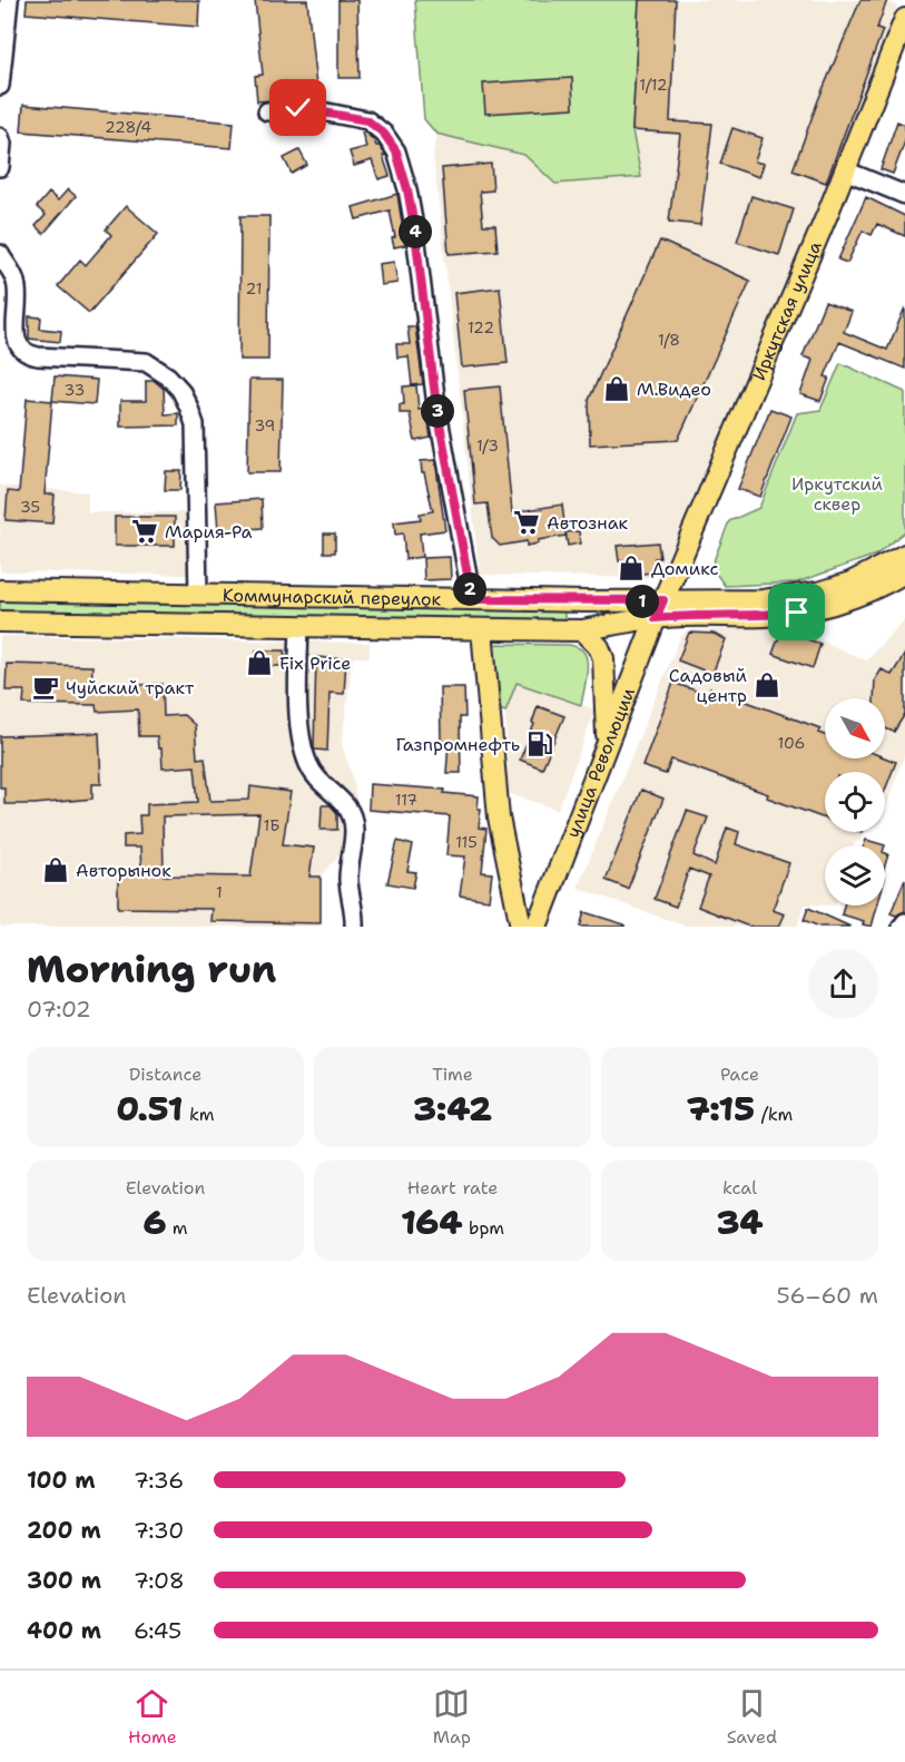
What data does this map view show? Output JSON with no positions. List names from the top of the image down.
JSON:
{
  "streets": {
    "main road": ["Иркутская улица", "Коммунарский переулок", "улица Революции"]
  },
  "crossings": [
    ["Иркутская улица", "Коммунарский переулок"],
    ["Иркутская улица", "улица Революции"],
    ["Коммунарский переулок", "улица Революции"]
  ],
  "parks": ["Иркутский сквер"],
  "places": {
    "shop": [
      "М.Видео",
      "Домикс",
      "Fix Price",
      "Садовый центр",
      "Авторынок"
    ],
    "supermarket": ["Автознак", "Мария-Ра"],
    "cafe": ["Чуйский тракт"],
    "fuel station": ["Газпромнефть"]
  },
  "house_numbers": [
    "1/12",
    "228/4",
    "21",
    "122",
    "1/8",
    "33",
    "39",
    "1/3",
    "35",
    "106",
    "117",
    "1Б",
    "115",
    "1"
  ],
  "north": "bottom right",
  "page": {
    "pins": [
      "4",
      "3",
      "2",
      "1"
    ],
    "heading": ["Morning run", "07:02"],
    "stats": [
      ["Distance", "0.51 km"],
      ["Time", "3:42"],
      ["Pace", "7:15 /km"],
      ["Elevation", "6 m"],
      ["Heart rate", "164 bpm"],
      ["kcal", "34"]
    ],
    "chart": ["Elevation", "56–60 m"],
    "list": [
      {
        "name": "100 m",
        "note": "7:36"
      },
      {
        "name": "200 m",
        "note": "7:30"
      },
      {
        "name": "300 m",
        "note": "7:08"
      },
      {
        "name": "400 m",
        "note": "6:45"
      }
    ],
    "tabs": ["Home", "Map", "Saved"]
  }
}
